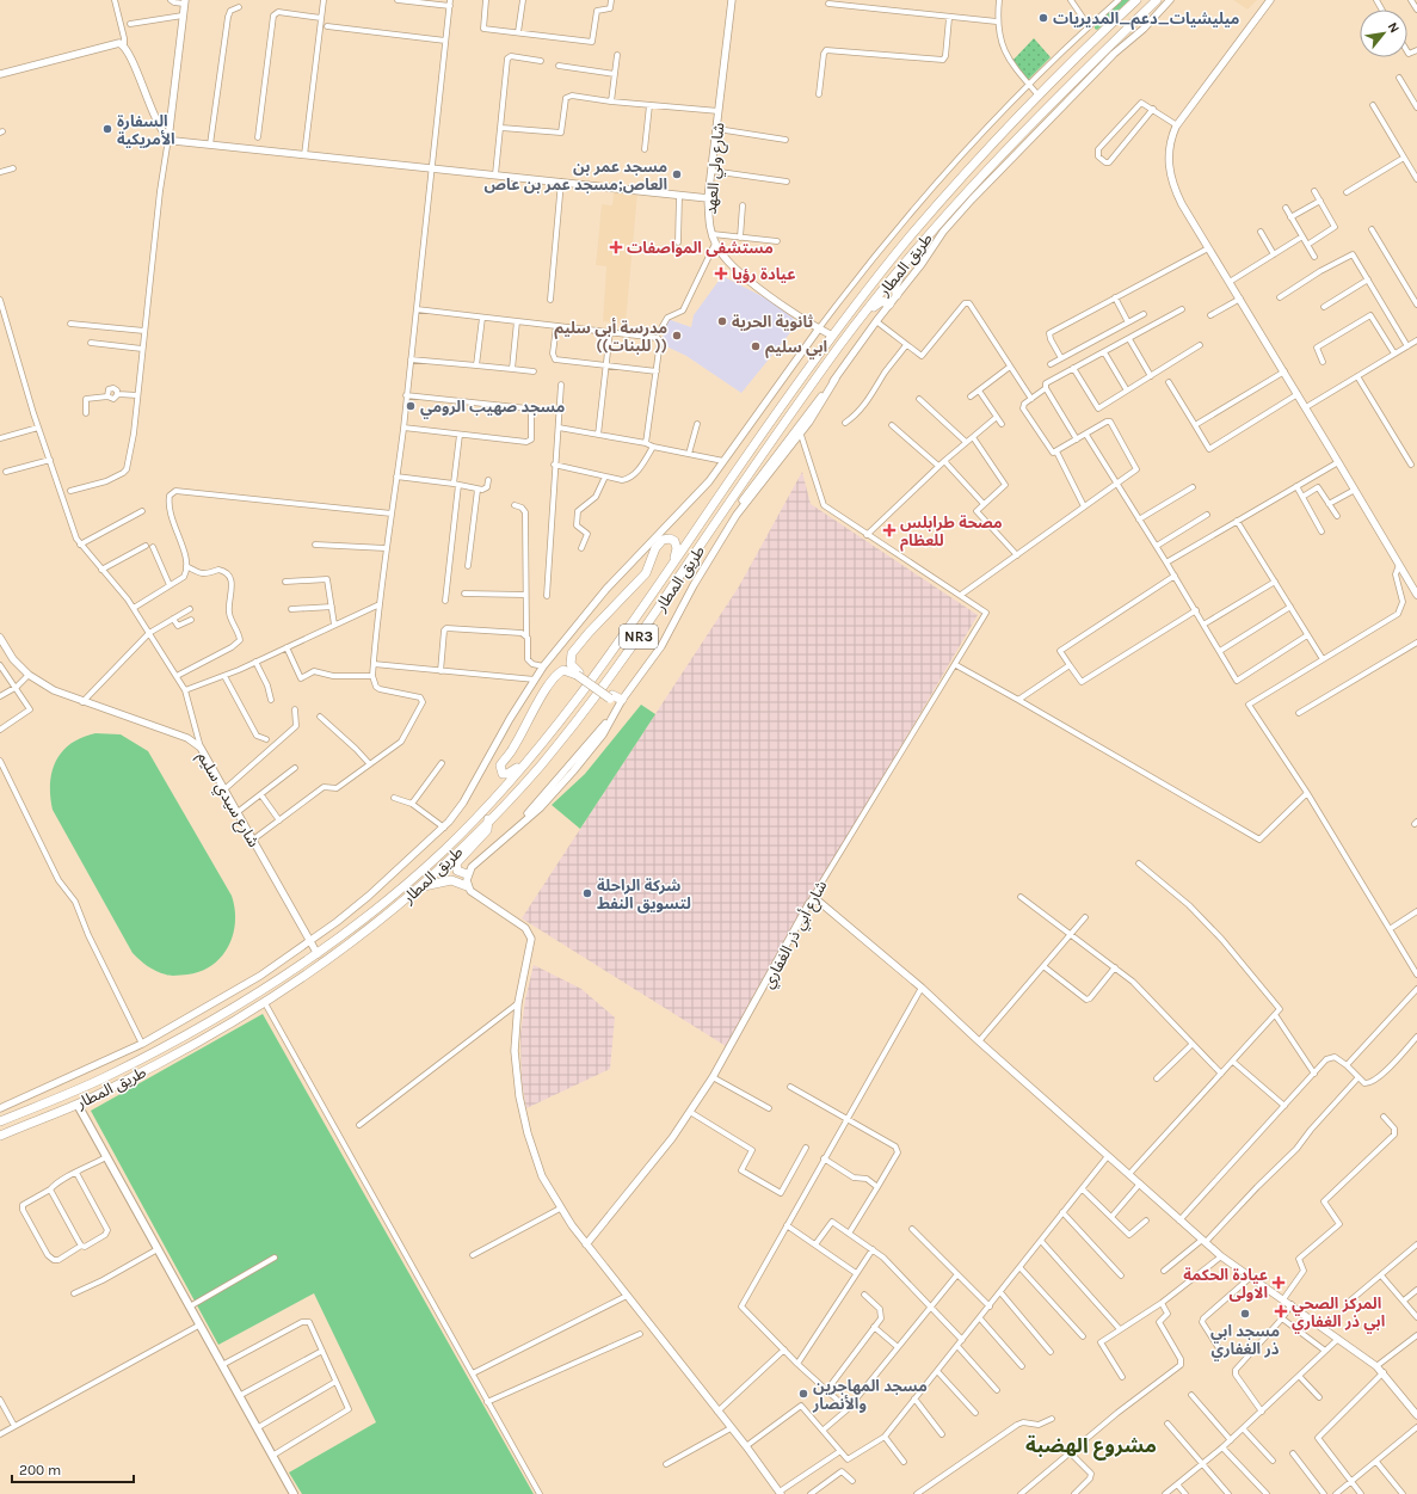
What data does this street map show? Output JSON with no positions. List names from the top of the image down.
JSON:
{
  "streets": {
    "highway": ["طريق المطار", "NR3"],
    "street": ["شارع ولي العهد", "شارع سيدي سليم", "شارع أبي ذر الغفاري"]
  },
  "crossings": [
    ["شارع ولي العهد", "طريق المطار"],
    ["طريق المطار", "شارع سيدي سليم"]
  ],
  "districts": ["مشروع الهضبة"],
  "places": {
    "other": [
      "ميليشيات_دعم_المديريات",
      "السفارة الأمريكية",
      "مسجد عمر بن العاص;مسجد عمر بن عاص",
      "ثانوية الحرية",
      "مدرسة أبي سليم ((للبنات ))",
      "ابي سليم",
      "مسجد صهيب الرومي",
      "شركة الراحلة لتسويق النفط",
      "مسجد ابي ذر الغفاري",
      "مسجد المهاجرين والأنصار"
    ],
    "health": [
      "مستشفى المواصفات",
      "عيادة رؤيا",
      "مصحة طرابلس للعظام",
      "عيادة الحكمة الاولى",
      "المركز الصحي ابي ذر الغفاري"
    ]
  },
  "scale_bar": "200 m",
  "north": "top right"
}
